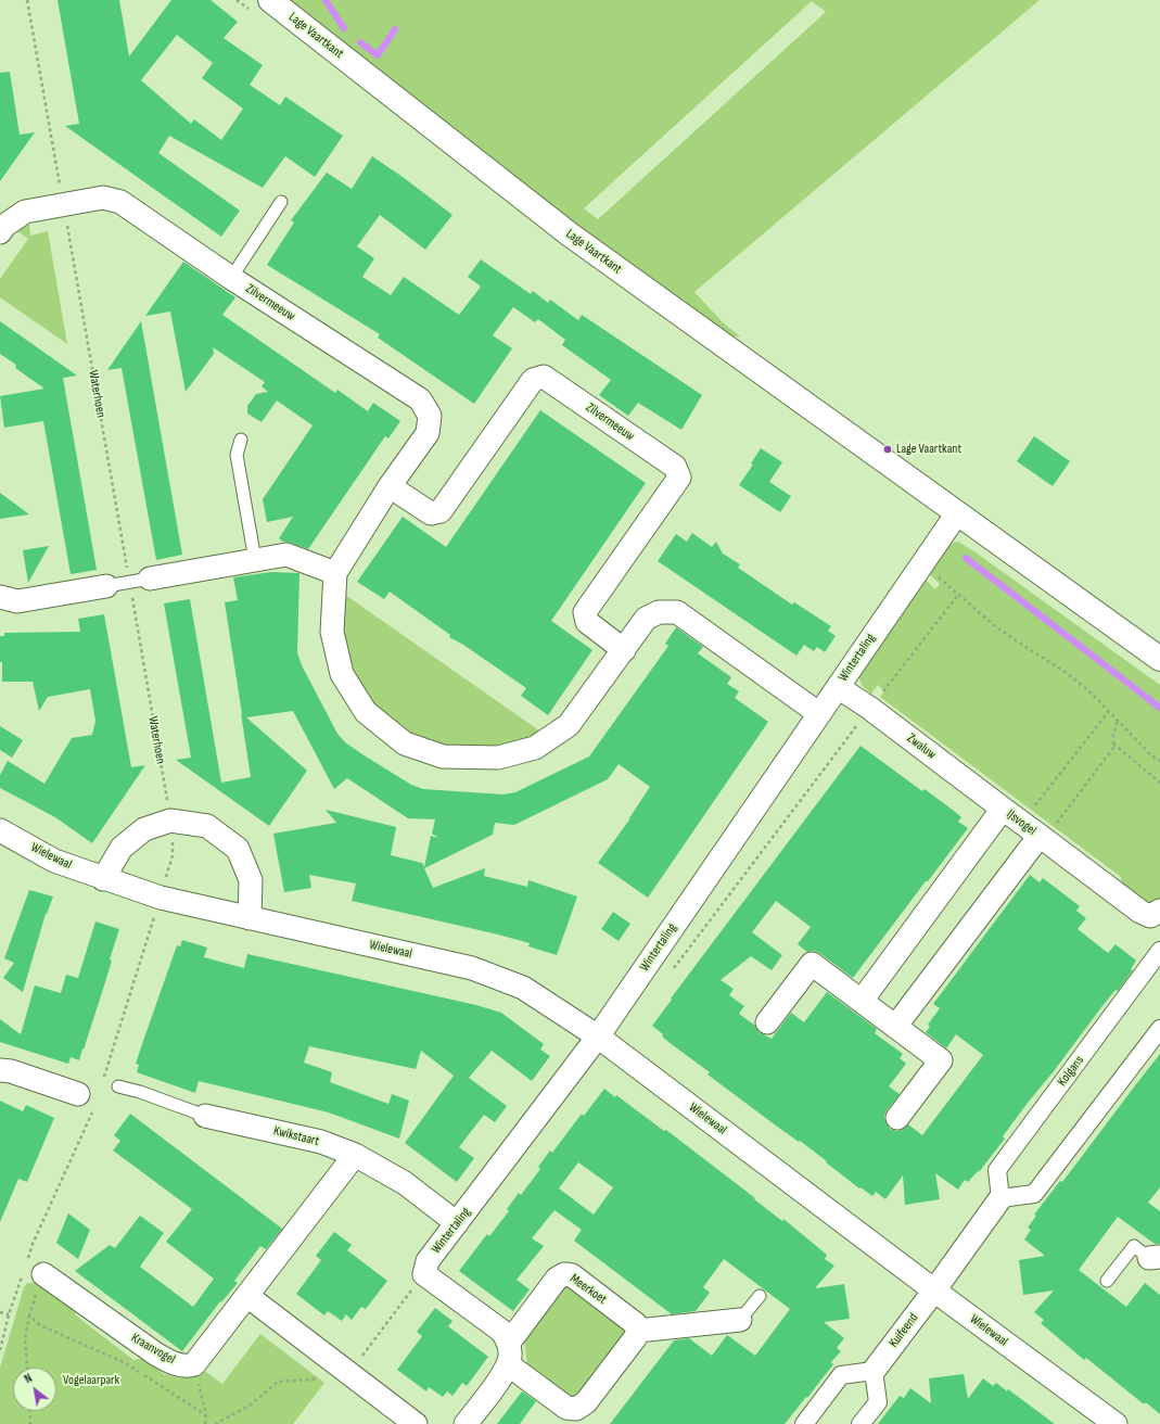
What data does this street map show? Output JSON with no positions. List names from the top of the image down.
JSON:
{
  "streets": {
    "street": [
      "Lage Vaartkant",
      "Zilvermeeuw",
      "Wintertaling",
      "Zwaluw",
      "IJsvogel",
      "Wielewaal",
      "Kolgans",
      "Kwikstaart",
      "Meerkoet",
      "Kuifeend",
      "Kraanvogel"
    ],
    "path": ["Waterhoen"]
  },
  "crossings": [
    ["Lage Vaartkant", "Wintertaling"],
    ["Zilvermeeuw", "Waterhoen"],
    ["Zilvermeeuw", "Wintertaling"],
    ["Waterhoen", "Wielewaal"],
    ["Wintertaling", "Zwaluw"],
    ["Wintertaling", "Wielewaal"],
    ["Wintertaling", "Kwikstaart"],
    ["Zwaluw", "IJsvogel"],
    ["Wielewaal", "Kuifeend"],
    ["Kwikstaart", "Kraanvogel"]
  ],
  "parks": ["Vogelaarpark"],
  "places": ["Lage Vaartkant"],
  "north": "top left"
}
